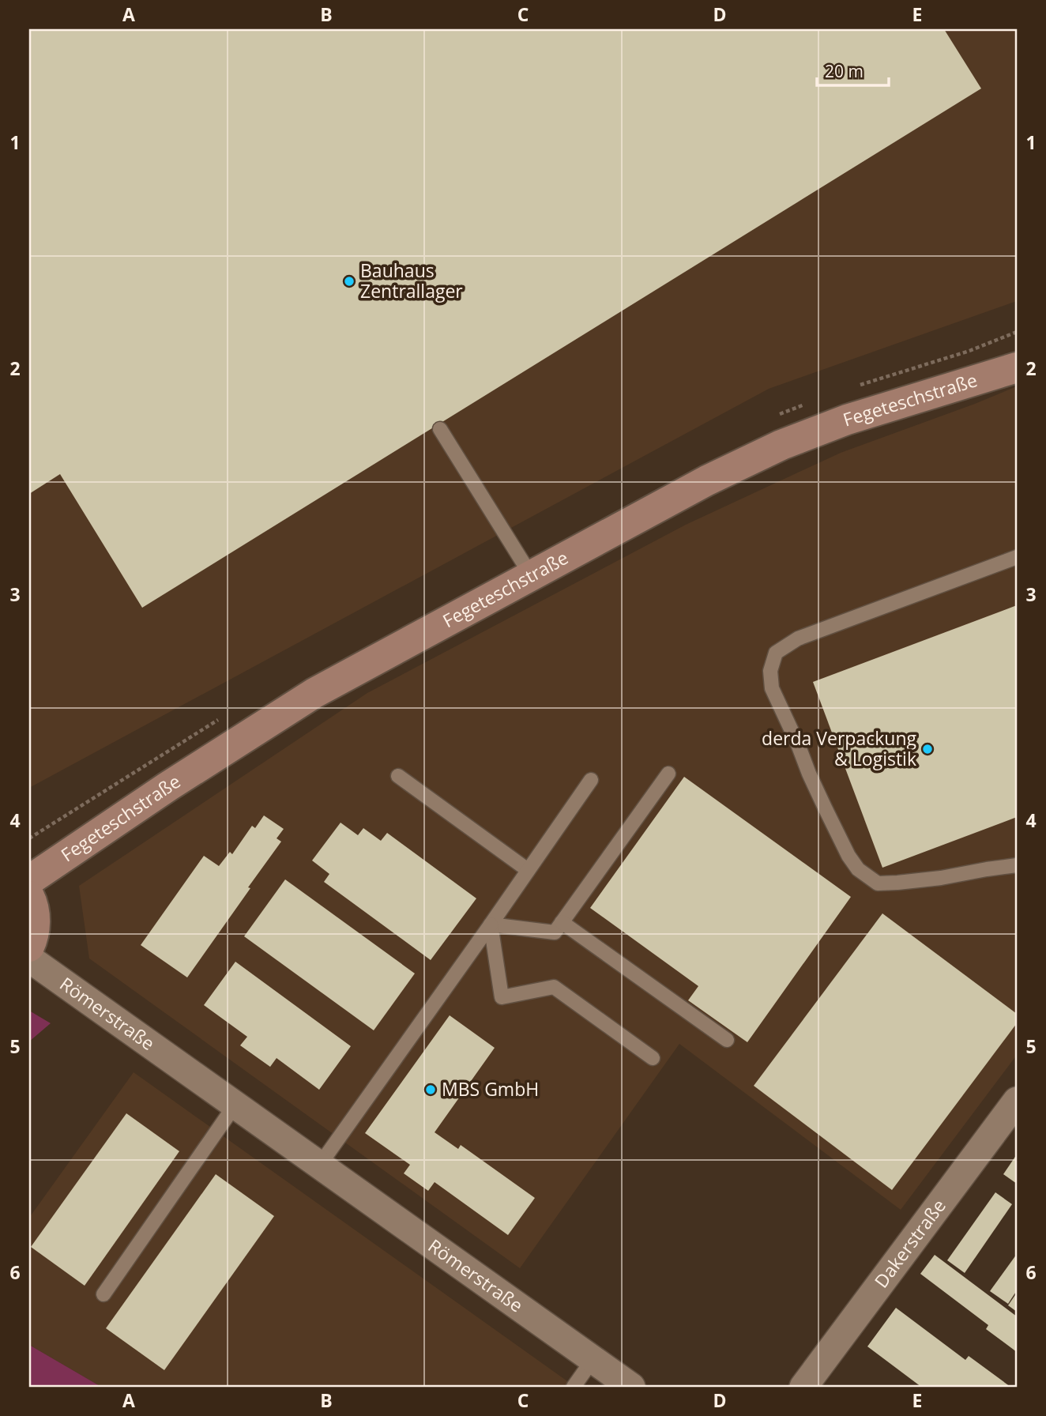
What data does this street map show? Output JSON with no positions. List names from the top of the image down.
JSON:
{
  "streets": {
    "main road": ["Fegeteschstraße"],
    "street": ["Römerstraße", "Dakerstraße"]
  },
  "places": ["Bauhaus Zentrallager", "derda Verpackung & Logistik", "MBS GmbH"],
  "scale_bar": "20 m",
  "grid": {
    "columns": [
      "A",
      "B",
      "C",
      "D",
      "E"
    ],
    "rows": [
      "1",
      "2",
      "3",
      "4",
      "5",
      "6"
    ]
  }
}
